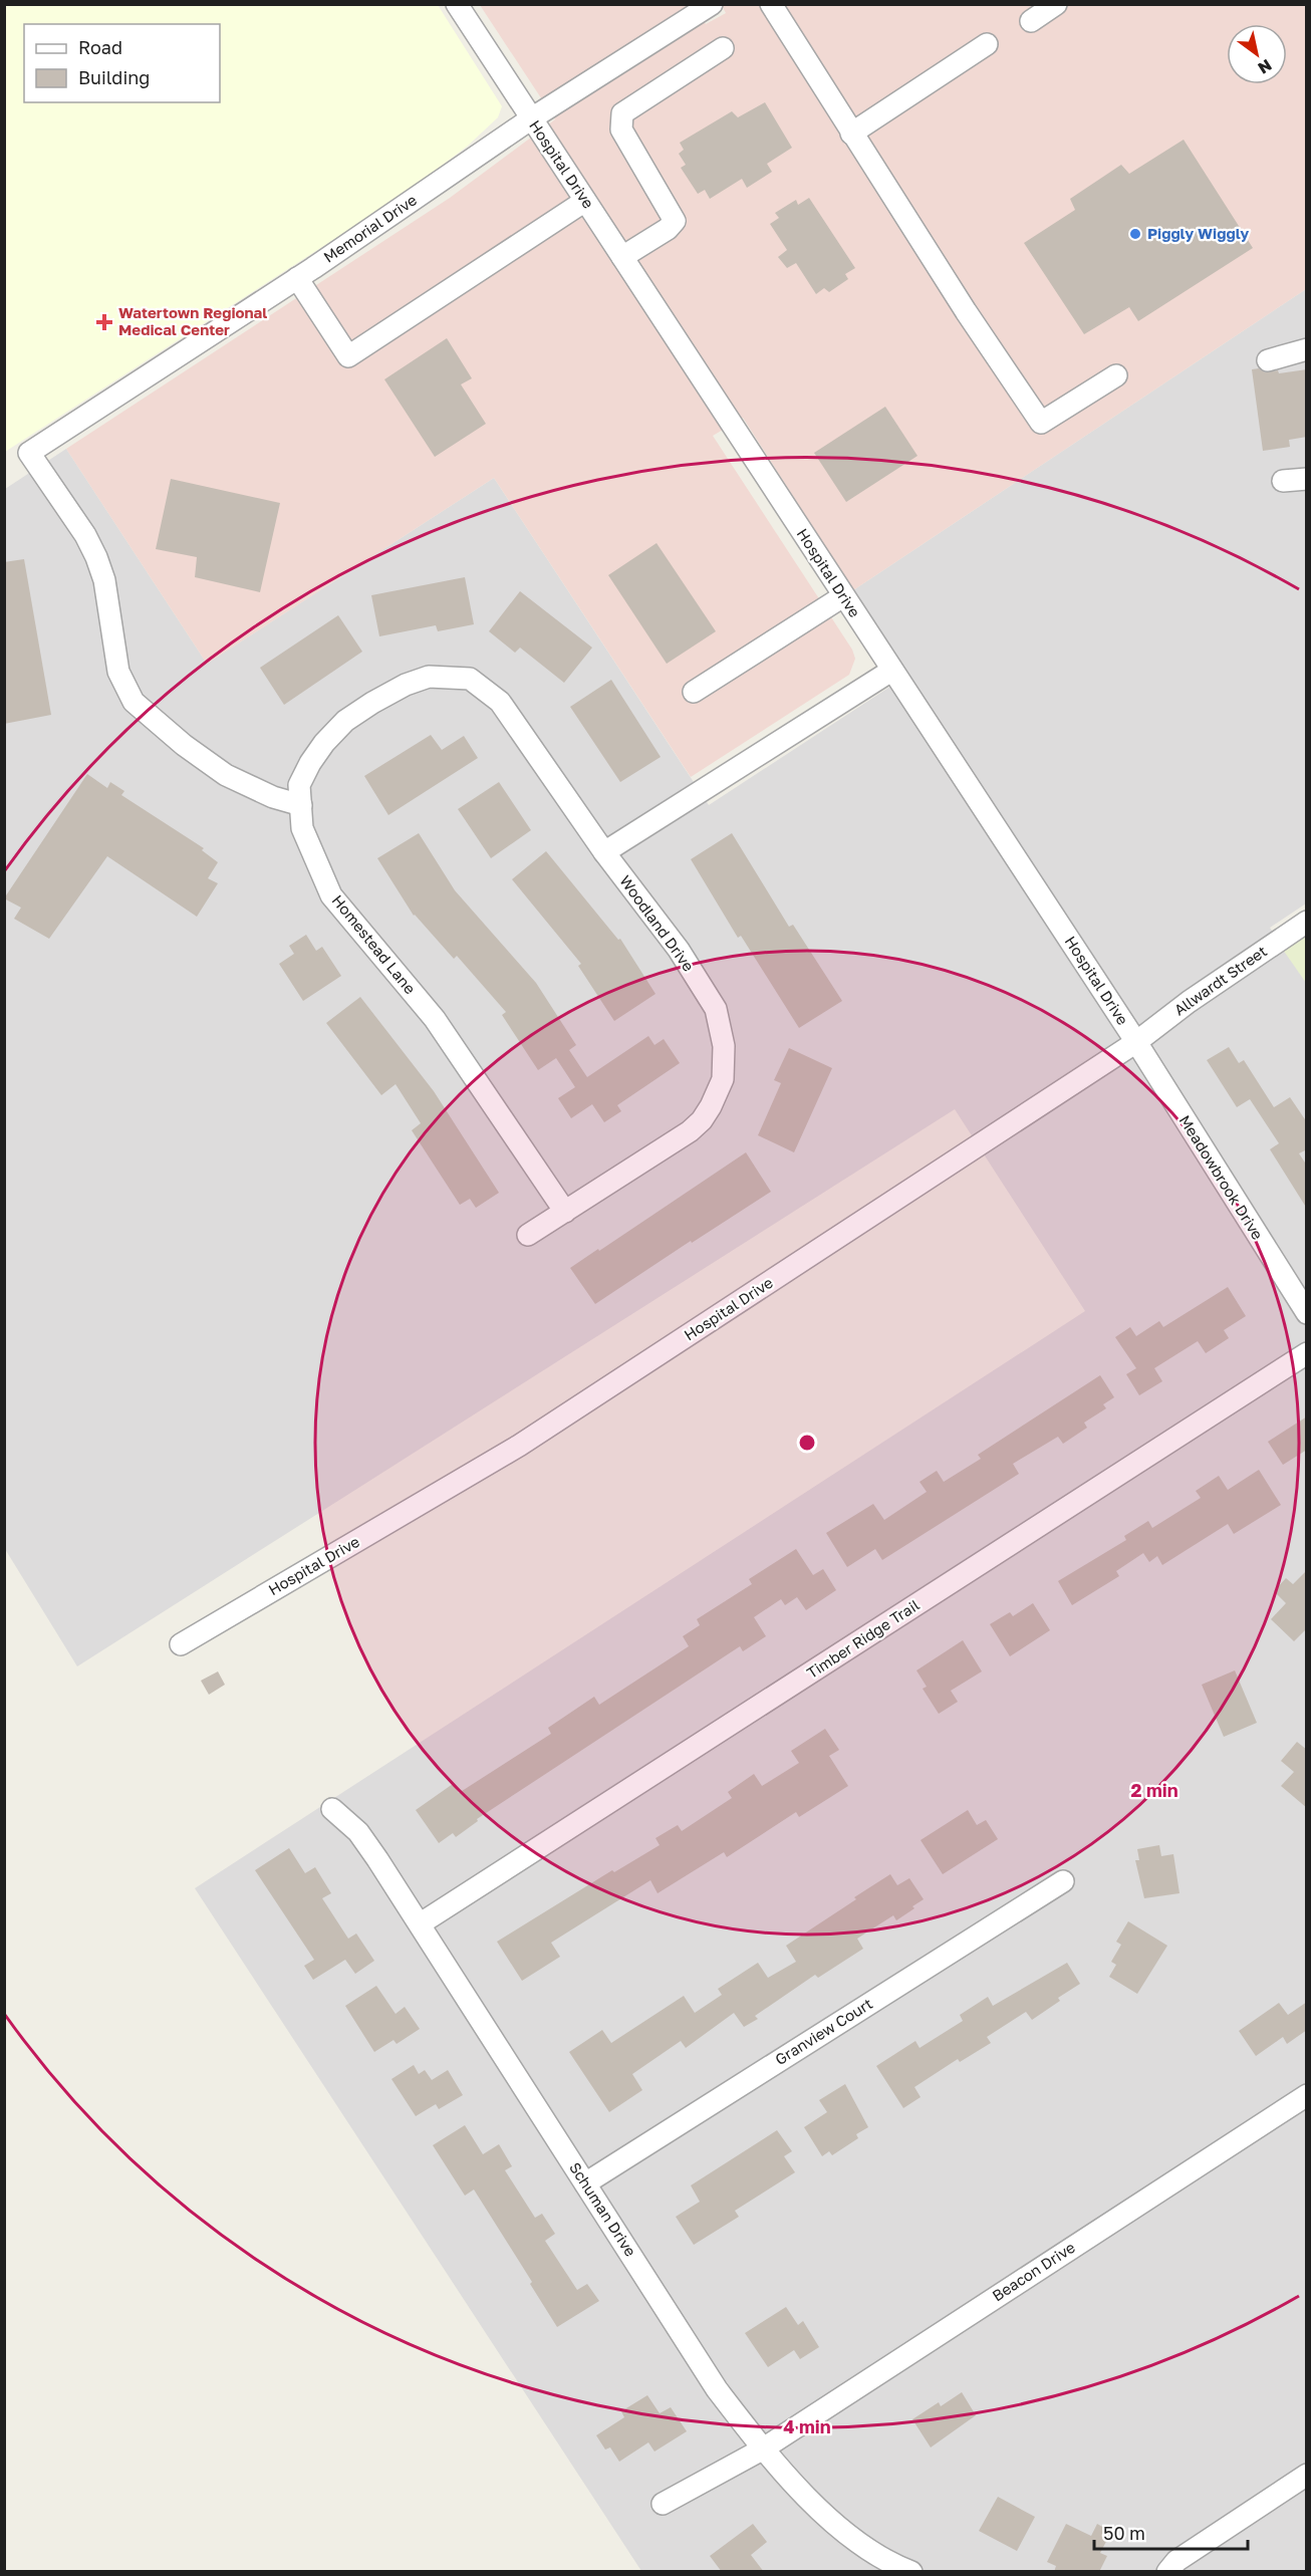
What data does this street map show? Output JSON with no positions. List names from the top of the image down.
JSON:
{
  "streets": {
    "street": [
      "Hospital Drive",
      "Memorial Drive",
      "Woodland Drive",
      "Homestead Lane",
      "Allwardt Street",
      "Meadowbrook Drive",
      "Timber Ridge Trail",
      "Granview Court",
      "Schuman Drive",
      "Beacon Drive"
    ]
  },
  "crossings": [
    ["Hospital Drive", "Memorial Drive"],
    ["Hospital Drive", "Allwardt Street"],
    ["Hospital Drive", "Meadowbrook Drive"],
    ["Memorial Drive", "Homestead Lane"],
    ["Woodland Drive", "Homestead Lane"],
    ["Allwardt Street", "Meadowbrook Drive"],
    ["Timber Ridge Trail", "Schuman Drive"],
    ["Granview Court", "Schuman Drive"],
    ["Schuman Drive", "Beacon Drive"]
  ],
  "places": {
    "other": ["Piggly Wiggly"],
    "health": ["Watertown Regional Medical Center"]
  },
  "legend": ["Road", "Building"],
  "scale_bar": "50 m",
  "north": "bottom right",
  "rings": ["2 min", "4 min"]
}
